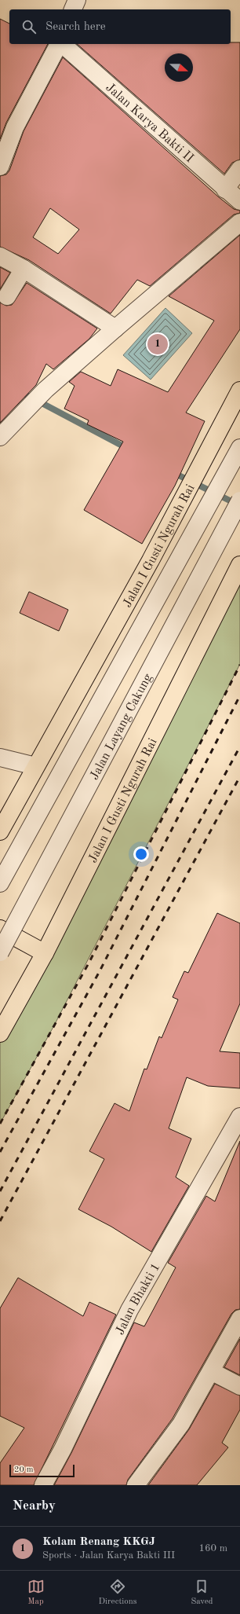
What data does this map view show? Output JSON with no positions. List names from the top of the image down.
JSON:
{
  "streets": {
    "main road": ["Jalan I Gusti Ngurah Rai"],
    "street": ["Jalan Karya Bakti II", "Jalan Layang Cakung", "Jalan Bhakti 1"]
  },
  "scale_bar": "20 m",
  "north": "right",
  "page": {
    "search": "Search here",
    "pins": "1",
    "scale": "20 m",
    "heading": "Nearby",
    "list": [
      {
        "mark": "1",
        "name": "Kolam Renang KKGJ",
        "note": "Sports · Jalan Karya Bakti III",
        "value": "160 m"
      }
    ],
    "nav": ["Map", "Directions", "Saved"]
  }
}
